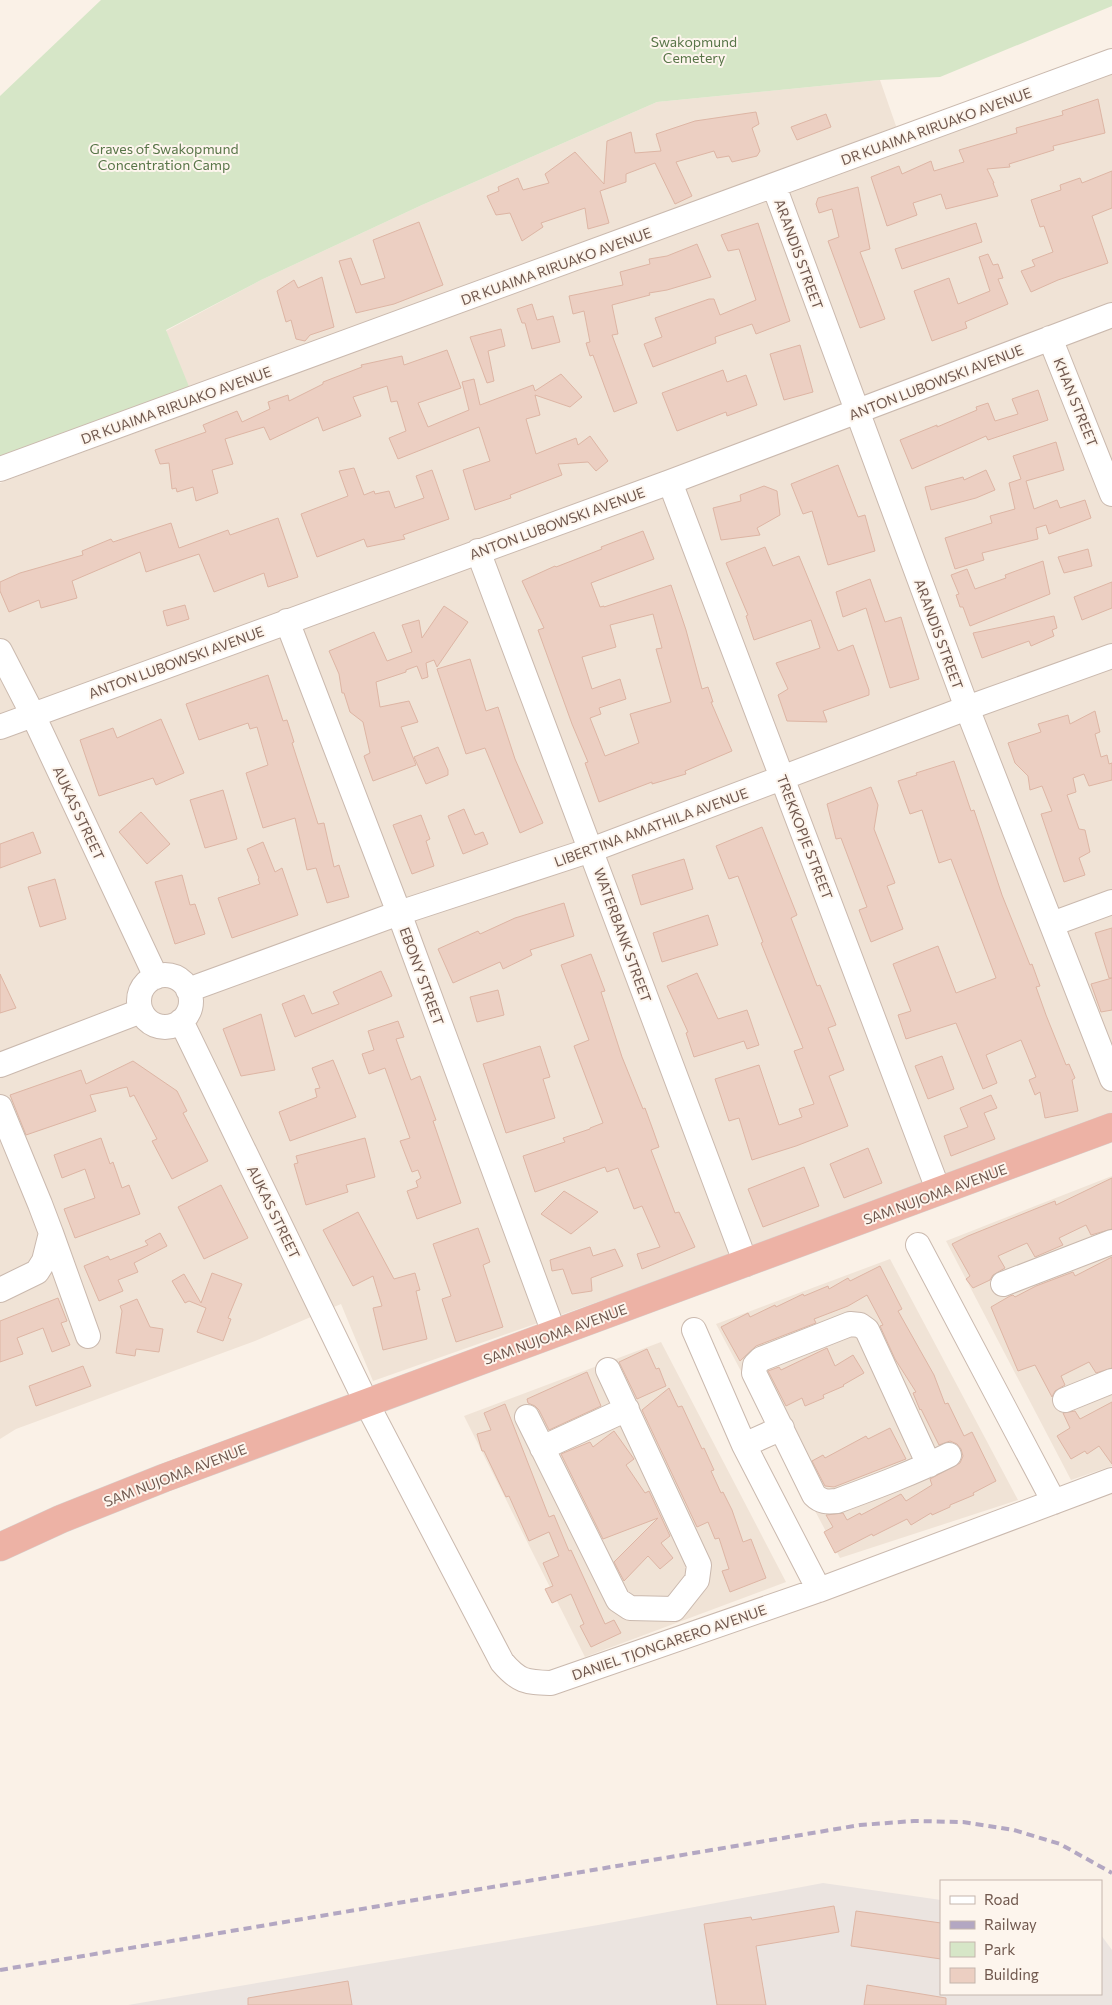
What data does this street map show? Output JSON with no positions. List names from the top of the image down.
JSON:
{
  "streets": {
    "highway": ["SAM NUJOMA AVENUE"],
    "street": [
      "DR KUAIMA RIRUAKO AVENUE",
      "ARANDIS STREET",
      "ANTON LUBOWSKI AVENUE",
      "KHAN STREET",
      "AUKAS STREET",
      "LIBERTINA AMATHILA AVENUE",
      "TREKKOPJE STREET",
      "WATERBANK STREET",
      "EBONY STREET",
      "DANIEL TJONGARERO AVENUE"
    ]
  },
  "crossings": [
    ["DR KUAIMA RIRUAKO AVENUE", "ARANDIS STREET"],
    ["ARANDIS STREET", "ANTON LUBOWSKI AVENUE"],
    ["ARANDIS STREET", "LIBERTINA AMATHILA AVENUE"],
    ["ANTON LUBOWSKI AVENUE", "KHAN STREET"],
    ["ANTON LUBOWSKI AVENUE", "AUKAS STREET"],
    ["ANTON LUBOWSKI AVENUE", "TREKKOPJE STREET"],
    ["ANTON LUBOWSKI AVENUE", "WATERBANK STREET"],
    ["ANTON LUBOWSKI AVENUE", "EBONY STREET"],
    ["AUKAS STREET", "LIBERTINA AMATHILA AVENUE"],
    ["AUKAS STREET", "SAM NUJOMA AVENUE"],
    ["AUKAS STREET", "DANIEL TJONGARERO AVENUE"],
    ["LIBERTINA AMATHILA AVENUE", "TREKKOPJE STREET"],
    ["LIBERTINA AMATHILA AVENUE", "WATERBANK STREET"],
    ["LIBERTINA AMATHILA AVENUE", "EBONY STREET"],
    ["TREKKOPJE STREET", "SAM NUJOMA AVENUE"],
    ["WATERBANK STREET", "SAM NUJOMA AVENUE"],
    ["EBONY STREET", "SAM NUJOMA AVENUE"],
    ["SAM NUJOMA AVENUE", "DANIEL TJONGARERO AVENUE"]
  ],
  "parks": ["Swakopmund Cemetery", "Graves of Swakopmund Concentration Camp"],
  "legend": [
    "Road",
    "Railway",
    "Park",
    "Building"
  ]
}
